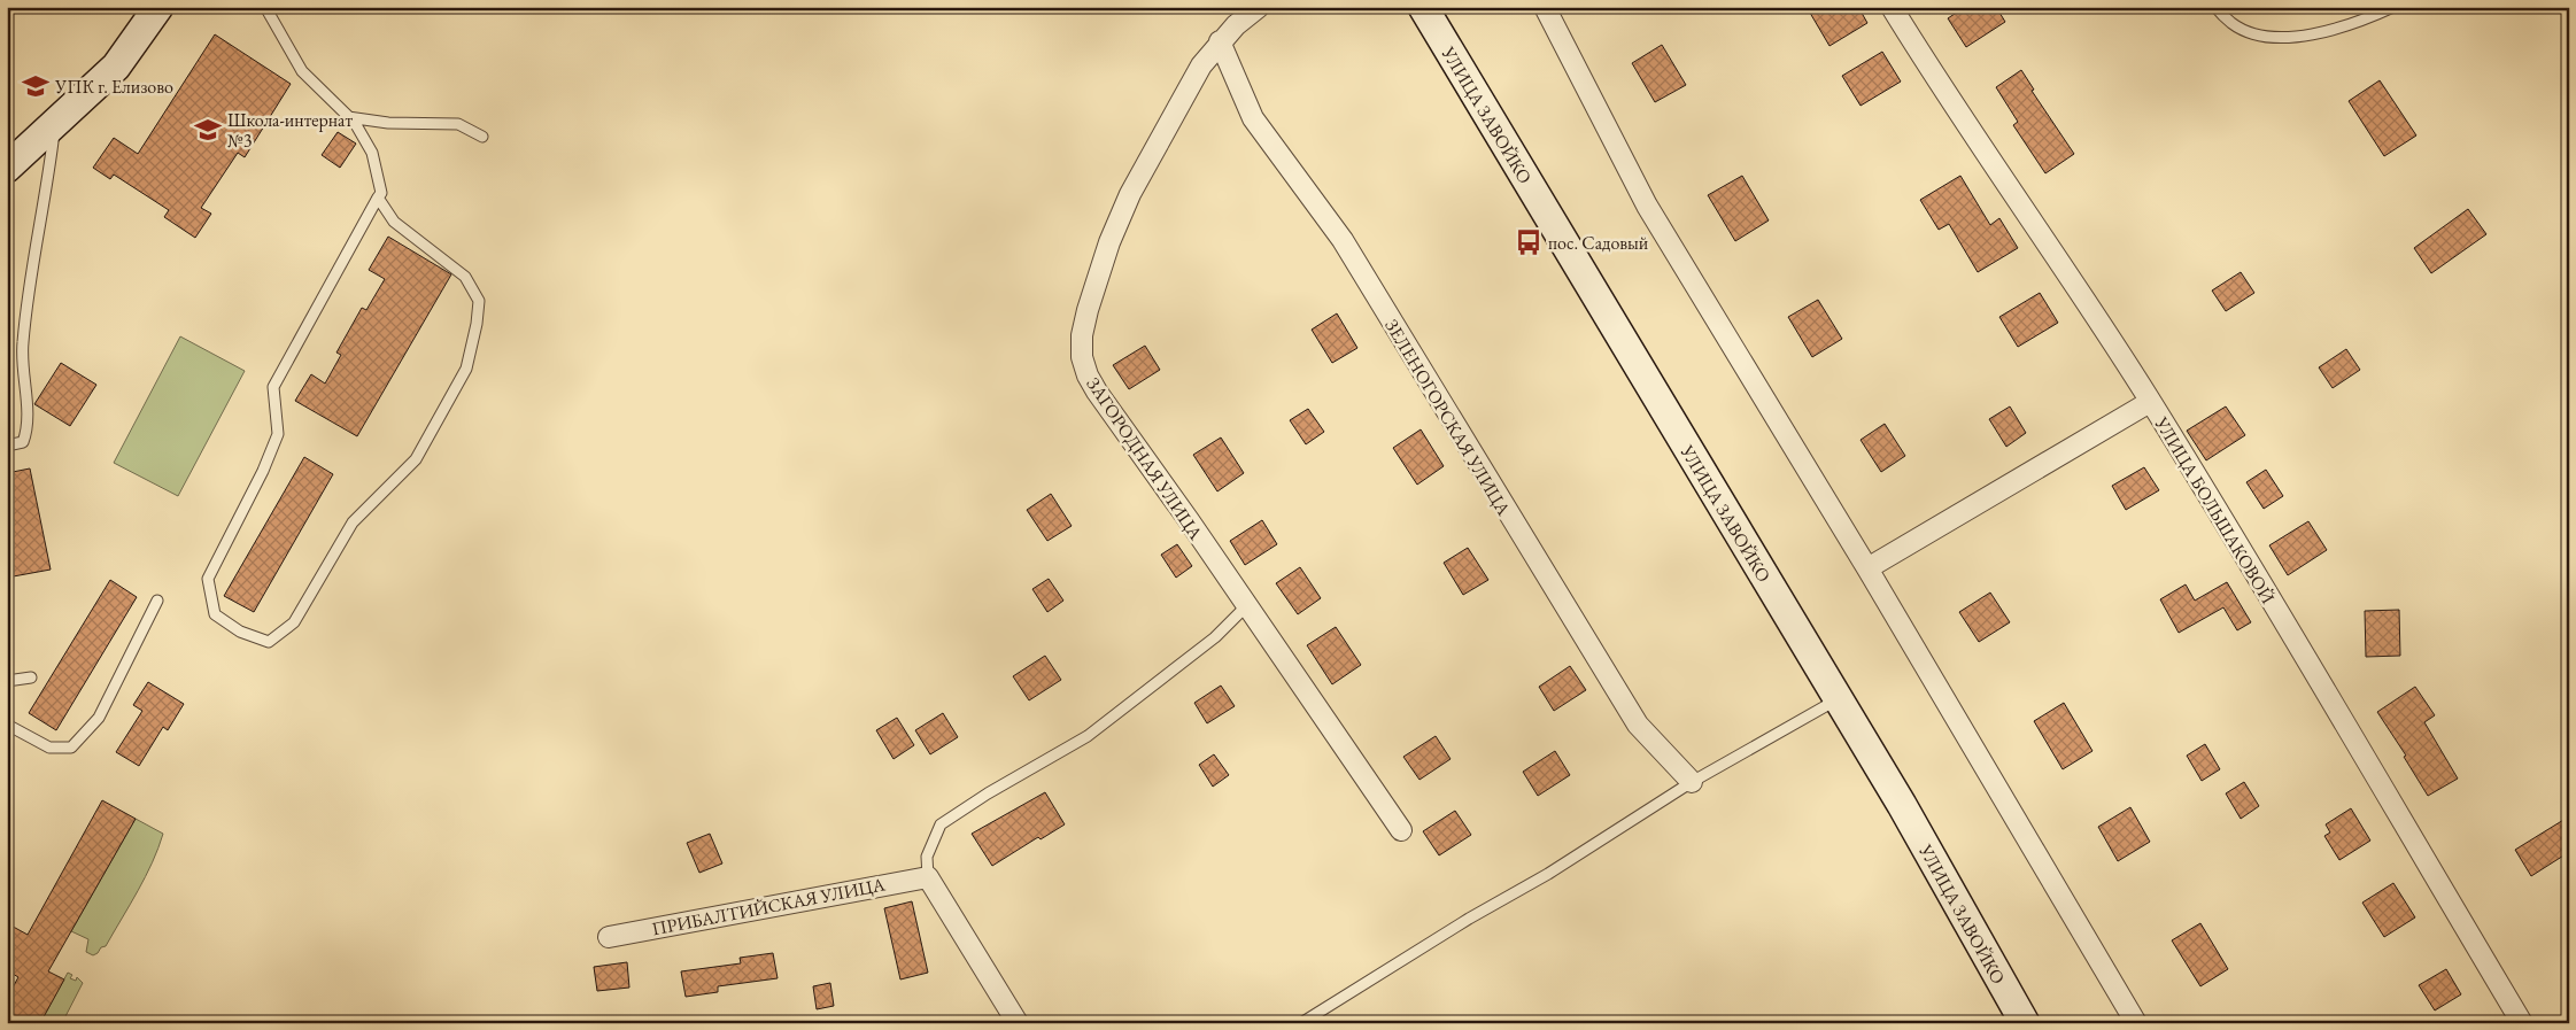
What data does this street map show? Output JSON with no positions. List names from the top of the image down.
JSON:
{
  "streets": {
    "main road": ["УЛИЦА ЗАВОЙКО"],
    "street": [
      "ЗЕЛЕНОГОРСКАЯ УЛИЦА",
      "ЗАГОРОДНАЯ УЛИЦА",
      "УЛИЦА БОЛЬШАКОВОЙ",
      "ПРИБАЛТИЙСКАЯ УЛИЦА"
    ]
  },
  "crossings": [
    ["ЗЕЛЕНОГОРСКАЯ УЛИЦА", "ЗАГОРОДНАЯ УЛИЦА"]
  ],
  "places": {
    "school or university": ["УПК г. Елизово", "Школа-интернат №3"],
    "bus stop": ["пос. Садовый"]
  }
}
